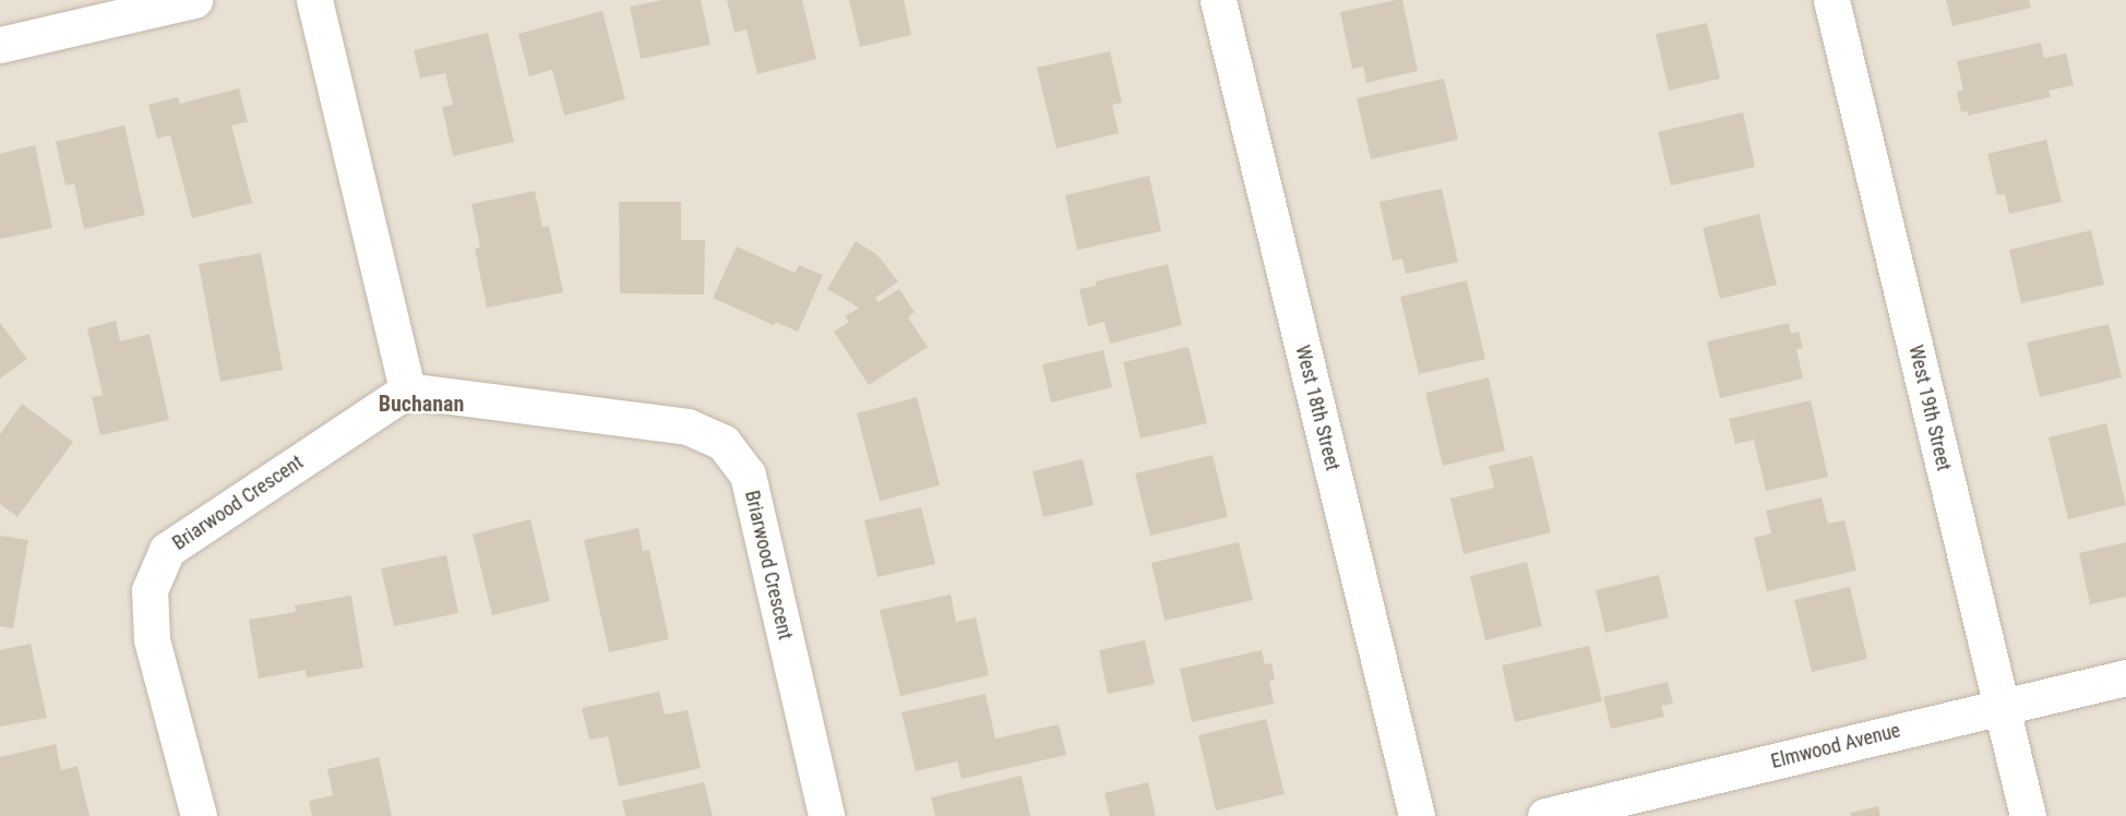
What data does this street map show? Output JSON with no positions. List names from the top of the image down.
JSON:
{
  "streets": {
    "street": [
      "West 18th Street",
      "West 19th Street",
      "Briarwood Crescent",
      "Elmwood Avenue"
    ]
  },
  "crossings": [
    ["West 19th Street", "Elmwood Avenue"]
  ],
  "districts": ["Buchanan"]
}
